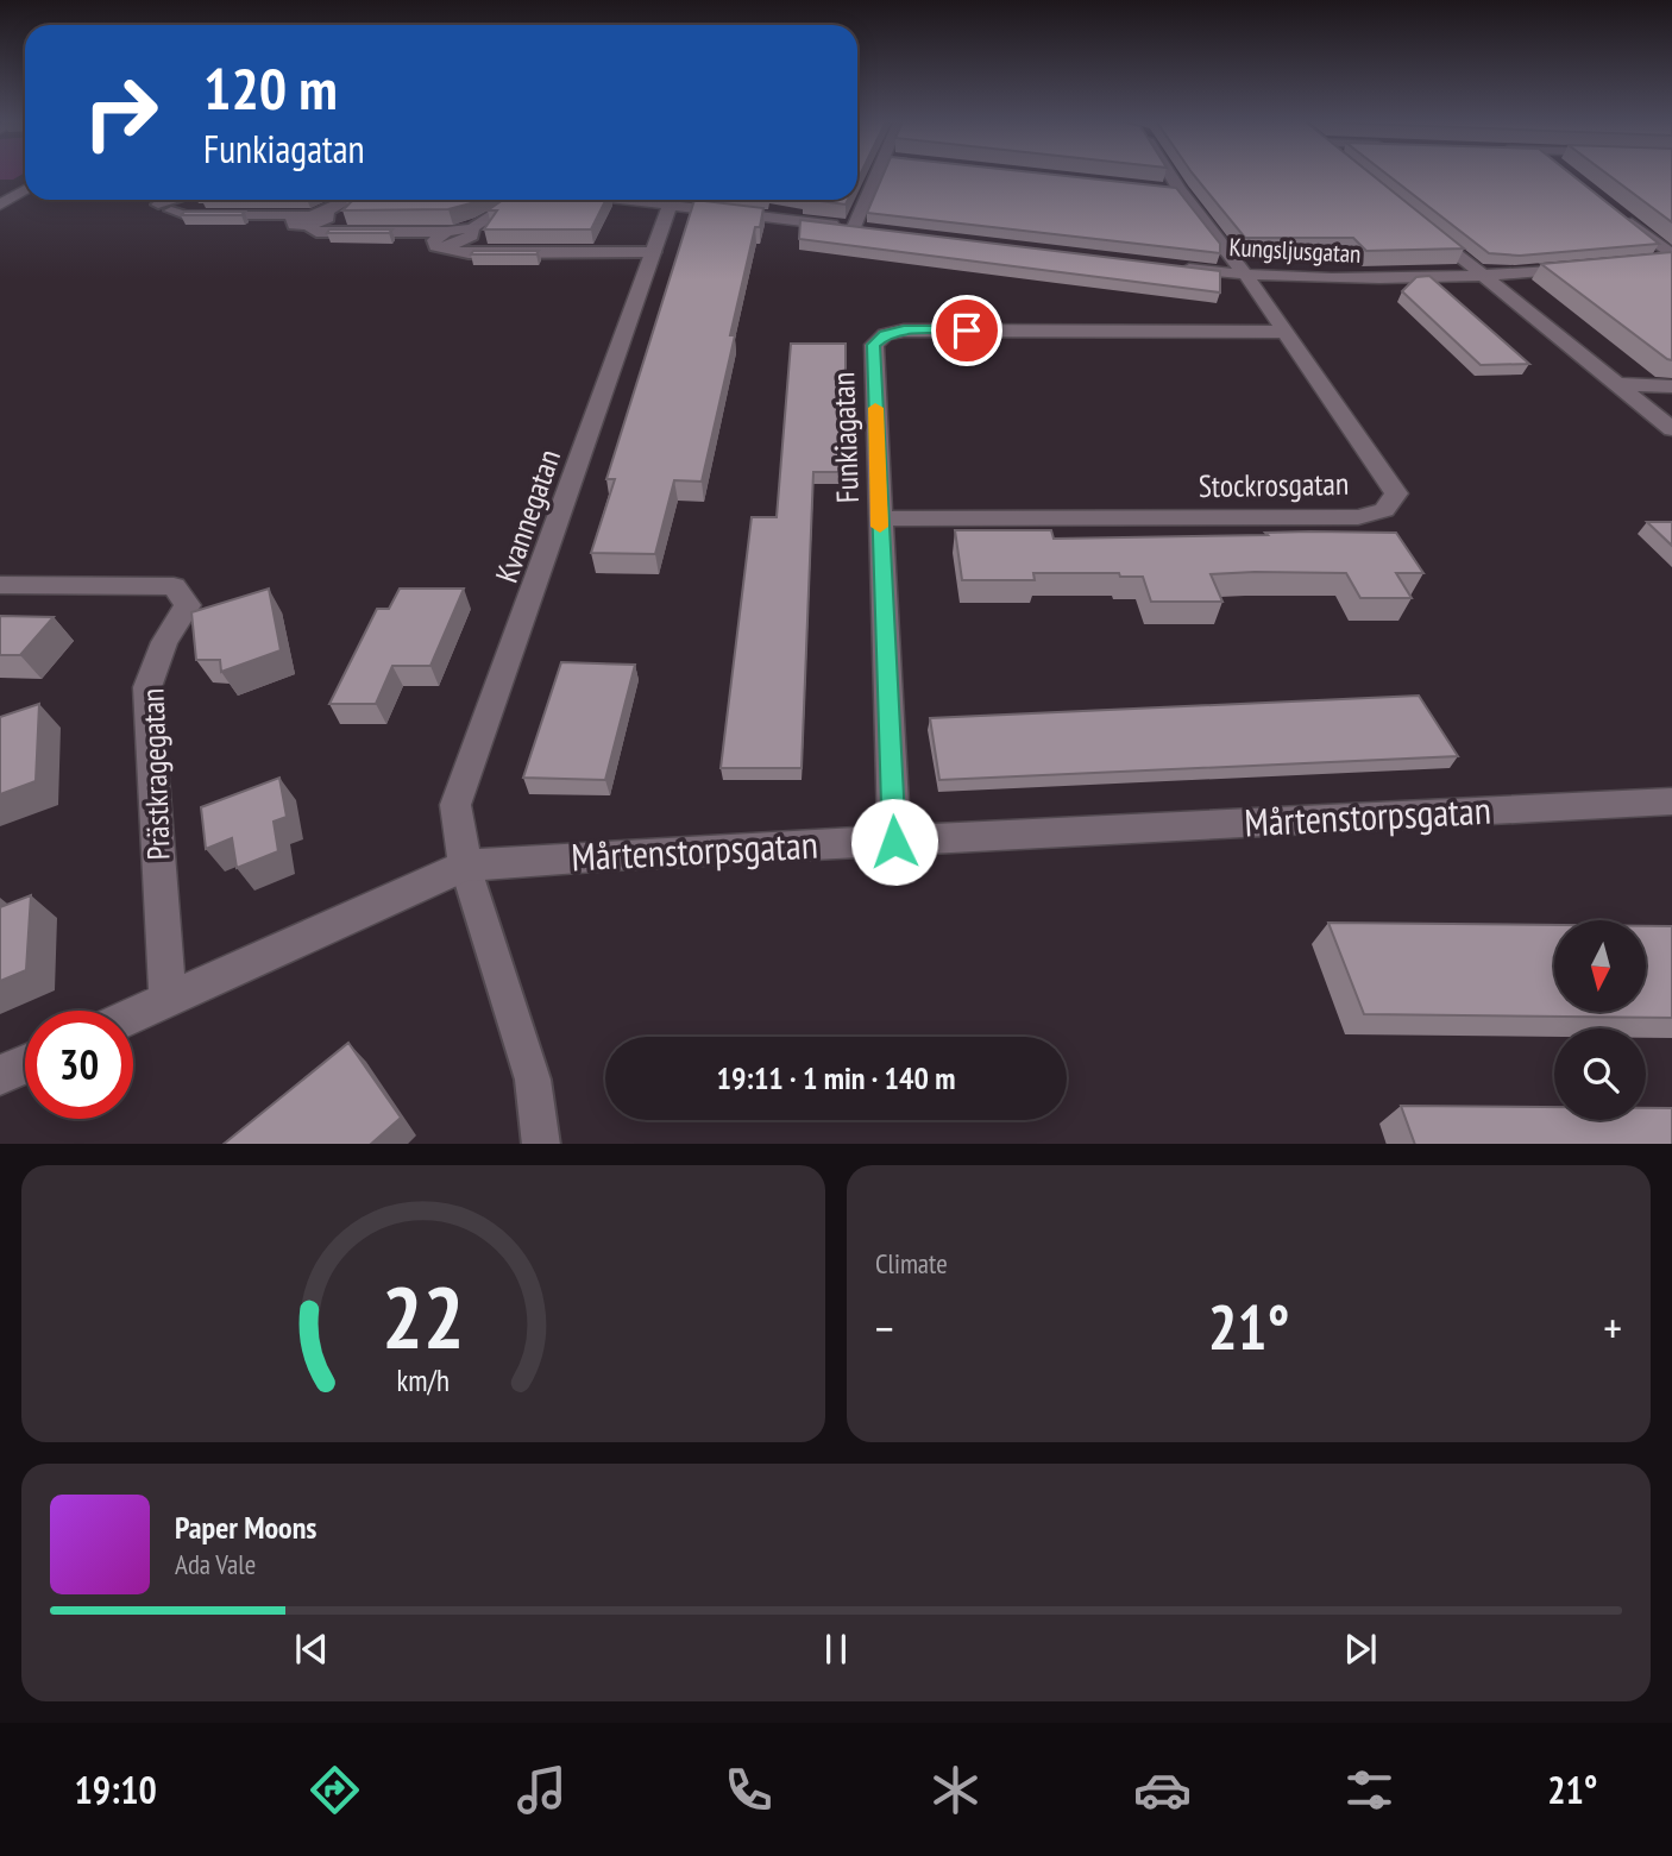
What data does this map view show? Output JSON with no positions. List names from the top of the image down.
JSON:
{
  "streets": {
    "street": [
      "Kungsljusgatan",
      "Funkiagatan",
      "Stockrosgatan",
      "Kvannegatan",
      "Prästkragegatan",
      "Mårtenstorpsgatan"
    ]
  },
  "crossings": [
    ["Kungsljusgatan", "Stockrosgatan"],
    ["Funkiagatan", "Stockrosgatan"],
    ["Funkiagatan", "Mårtenstorpsgatan"],
    ["Kvannegatan", "Mårtenstorpsgatan"],
    ["Prästkragegatan", "Mårtenstorpsgatan"]
  ],
  "north": "bottom",
  "page": {
    "turn": ["120 m", "Funkiagatan"],
    "limit": "30",
    "trip": "19:11 · 1 min · 140 m",
    "tile": "Climate",
    "heat": ["−", "21°", "+"],
    "song": ["Paper Moons", "Ada Vale"],
    "tabs": ["19:10", "21°"],
    "gauge": ["22", "km/h"]
  }
}
